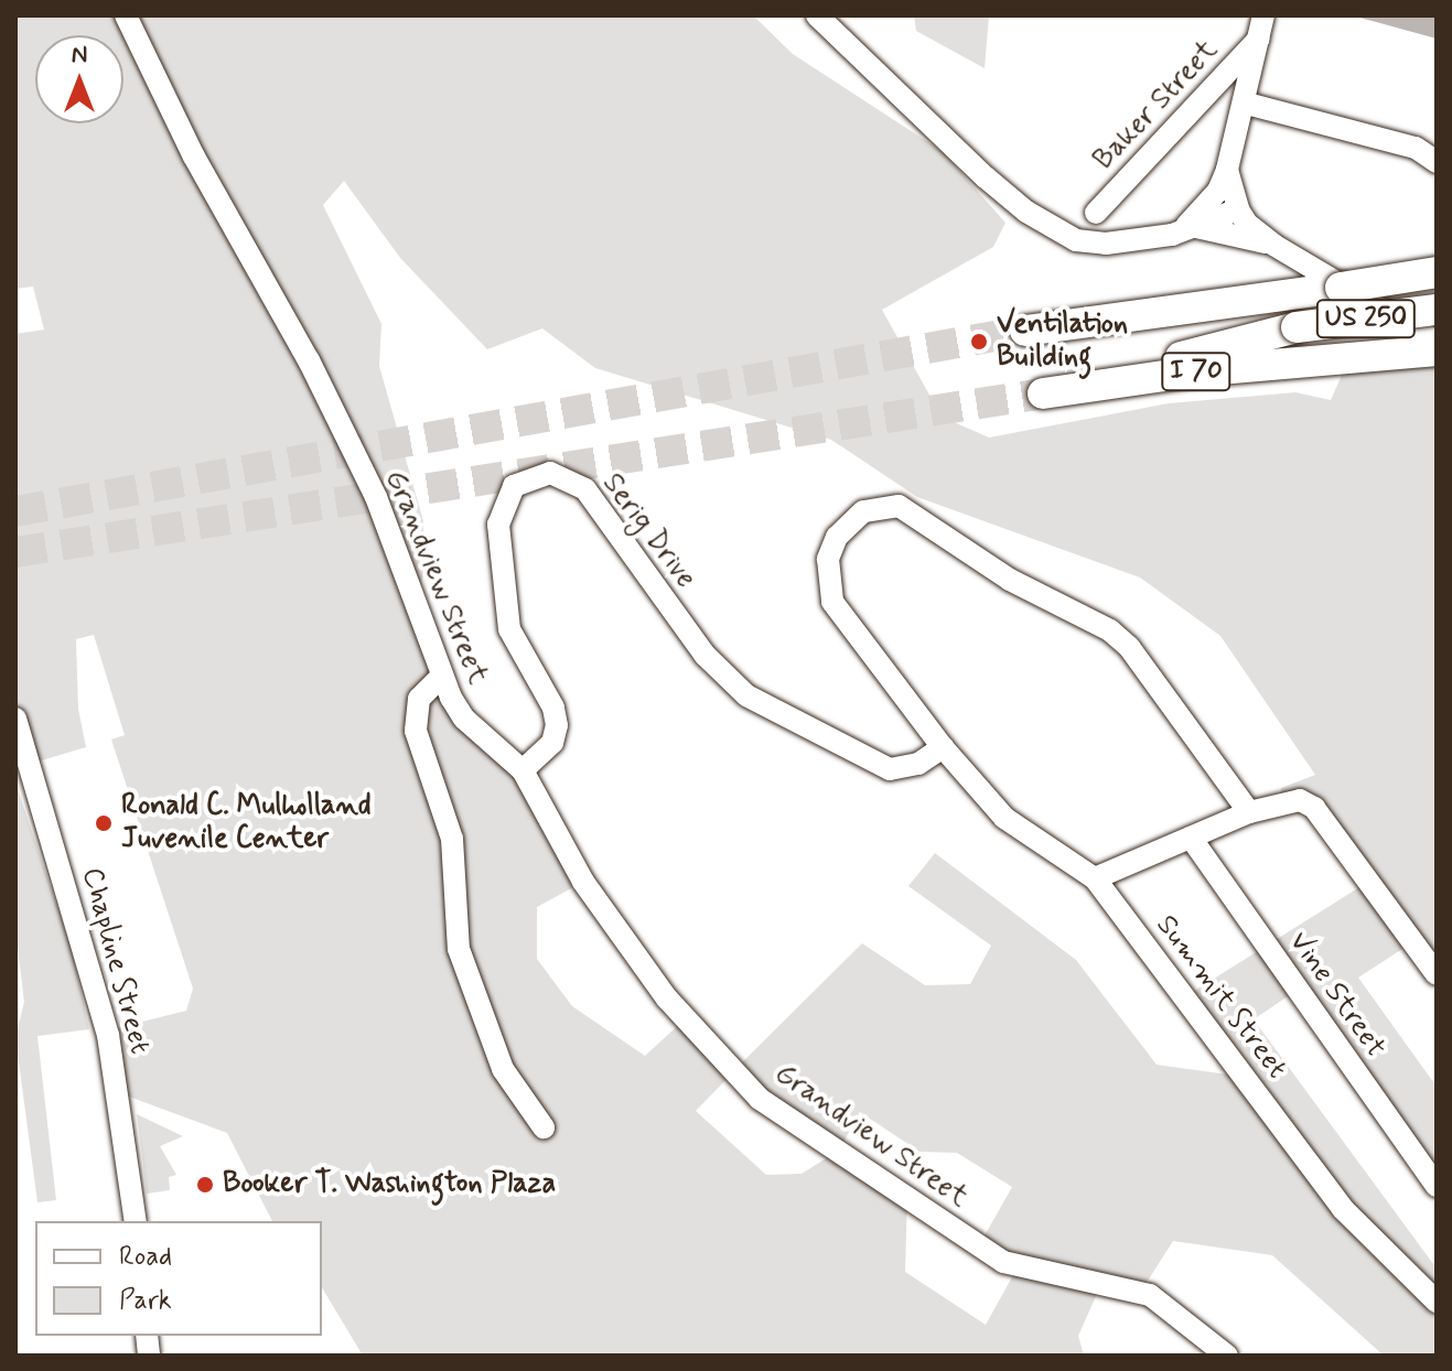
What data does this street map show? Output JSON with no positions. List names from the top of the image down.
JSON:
{
  "streets": {
    "highway": ["US 250", "I 70"],
    "street": [
      "Baker Street",
      "Serig Drive",
      "Grandview Street",
      "Chapline Street",
      "Vine Street",
      "Summit Street"
    ]
  },
  "crossings": [
    ["US 250", "I 70"],
    ["Serig Drive", "Grandview Street"],
    ["Serig Drive", "Summit Street"]
  ],
  "places": ["Ventilation Building", "Ronald C. Mulholland Juvenile Center", "Booker T. Washington Plaza"],
  "legend": ["Road", "Park"],
  "north": "top"
}
